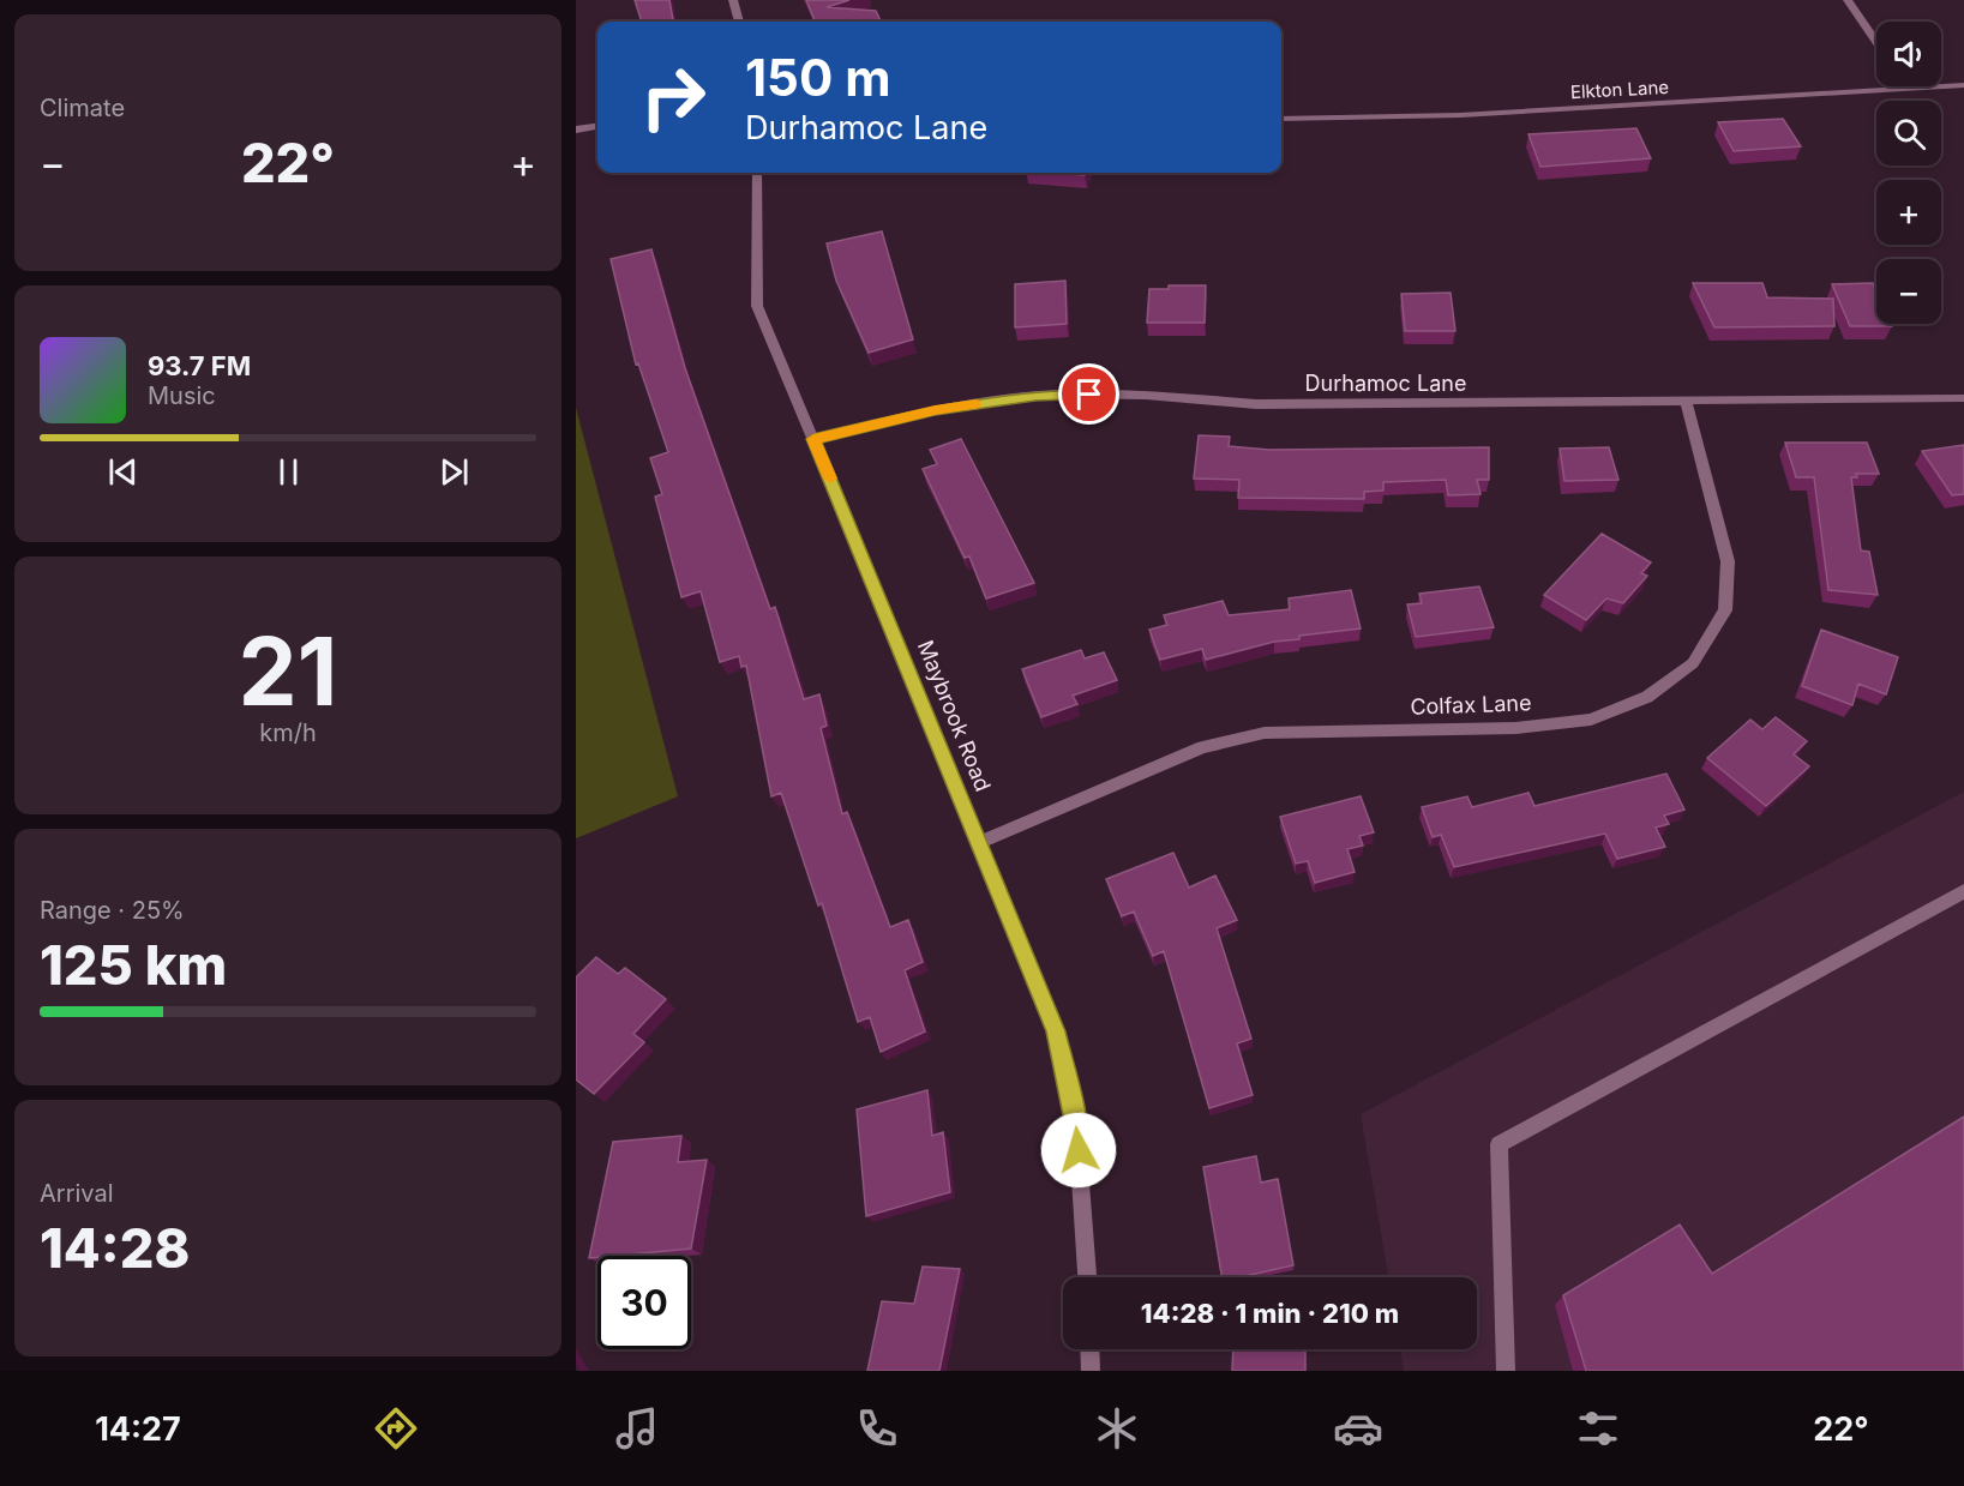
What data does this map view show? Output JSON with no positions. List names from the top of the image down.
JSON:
{
  "streets": {
    "street": [
      "Elkton Lane",
      "Durhamoc Lane",
      "Colfax Lane",
      "Maybrook Road"
    ]
  },
  "crossings": [
    ["Durhamoc Lane", "Colfax Lane"],
    ["Durhamoc Lane", "Maybrook Road"],
    ["Colfax Lane", "Maybrook Road"]
  ],
  "page": {
    "tile": [
      "Climate",
      ["21", "km/h"],
      ["Range · 25%", "125 km"],
      ["Arrival", "14:28"]
    ],
    "map_buttons": ["+", "−"],
    "turn": ["150 m", "Durhamoc Lane"],
    "heat": ["−", "22°", "+"],
    "song": ["93.7 FM", "Music"],
    "limit": "30",
    "trip": "14:28 · 1 min · 210 m",
    "tabs": ["14:27", "22°"]
  }
}
